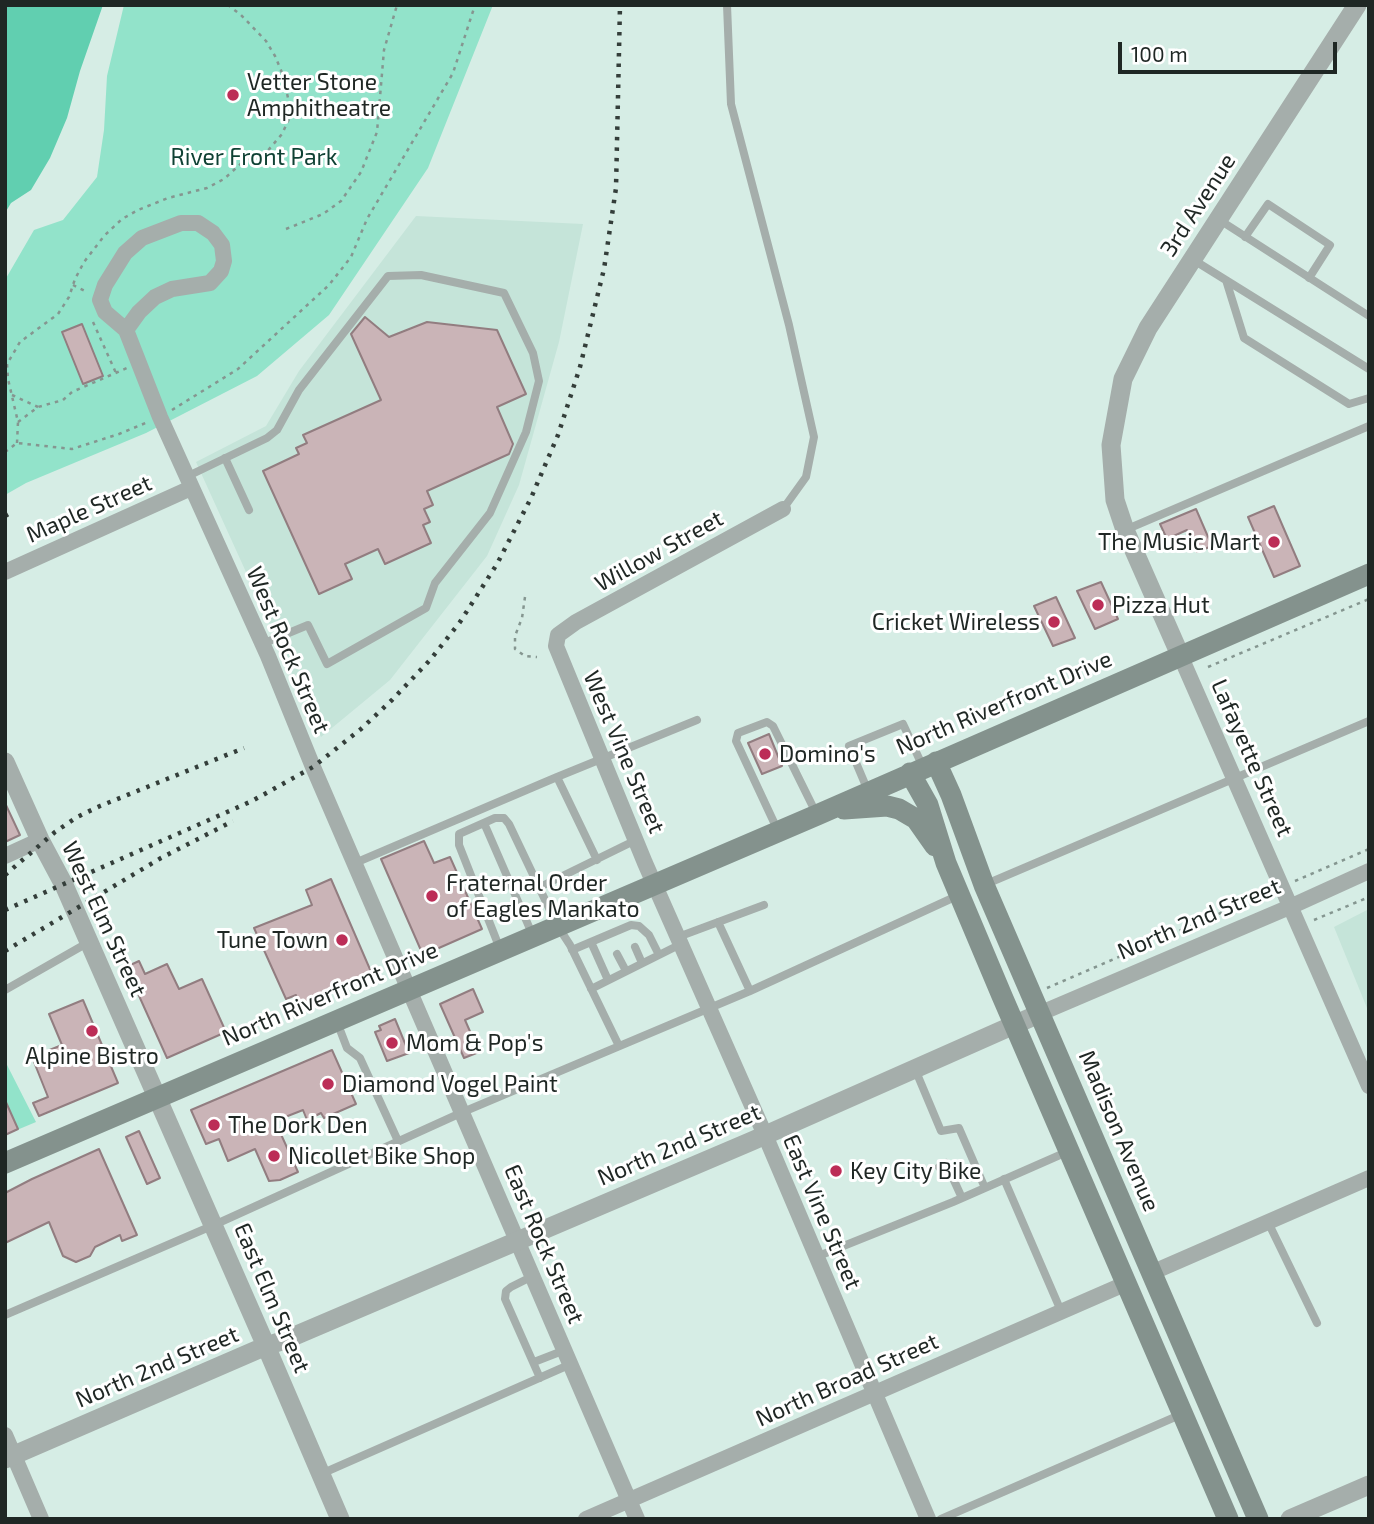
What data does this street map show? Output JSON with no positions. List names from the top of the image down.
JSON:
{
  "streets": {
    "main road": ["North Riverfront Drive", "Madison Avenue"],
    "street": [
      "3rd Avenue",
      "Maple Street",
      "Willow Street",
      "West Rock Street",
      "West Vine Street",
      "Lafayette Street",
      "West Elm Street",
      "North 2nd Street",
      "East Vine Street",
      "East Rock Street",
      "East Elm Street",
      "North Broad Street"
    ]
  },
  "crossings": [
    ["3rd Avenue", "Lafayette Street"],
    ["Maple Street", "West Rock Street"],
    ["Willow Street", "West Vine Street"],
    ["West Rock Street", "North Riverfront Drive"],
    ["West Rock Street", "East Rock Street"],
    ["North Riverfront Drive", "West Vine Street"],
    ["North Riverfront Drive", "Lafayette Street"],
    ["North Riverfront Drive", "West Elm Street"],
    ["North Riverfront Drive", "Madison Avenue"],
    ["North Riverfront Drive", "East Vine Street"],
    ["North Riverfront Drive", "East Rock Street"],
    ["North Riverfront Drive", "East Elm Street"],
    ["West Vine Street", "East Vine Street"],
    ["Lafayette Street", "North 2nd Street"],
    ["West Elm Street", "East Elm Street"],
    ["North 2nd Street", "Madison Avenue"],
    ["North 2nd Street", "East Vine Street"],
    ["North 2nd Street", "East Rock Street"],
    ["North 2nd Street", "East Elm Street"],
    ["East Vine Street", "North Broad Street"],
    ["East Rock Street", "North Broad Street"]
  ],
  "parks": ["River Front Park"],
  "places": [
    "Vetter Stone Amphitheatre",
    "The Music Mart",
    "Pizza Hut",
    "Cricket Wireless",
    "Domino's",
    "Fraternal Order of Eagles Mankato",
    "Tune Town",
    "Alpine Bistro",
    "Mom & Pop's",
    "Diamond Vogel Paint",
    "The Dork Den",
    "Nicollet Bike Shop",
    "Key City Bike"
  ],
  "scale_bar": "100 m"
}
